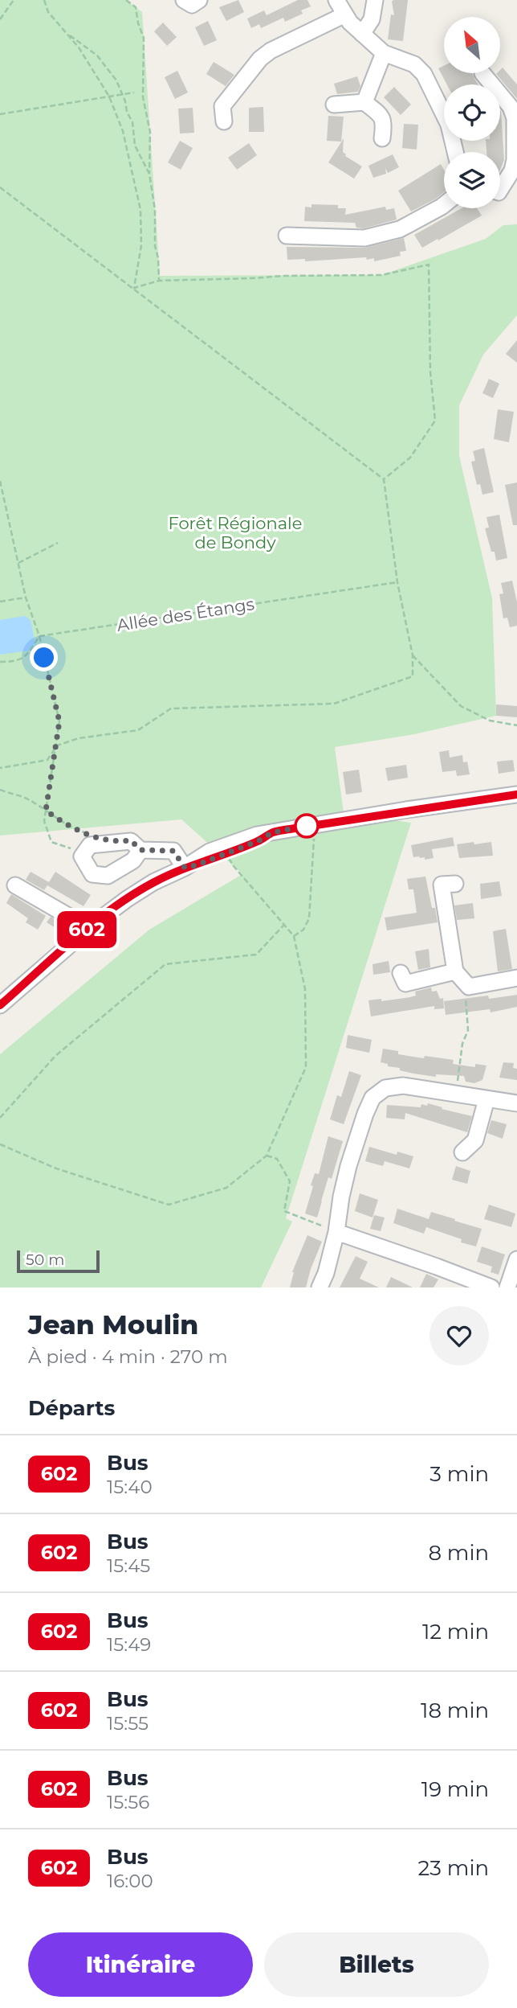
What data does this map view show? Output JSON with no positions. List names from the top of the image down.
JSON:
{
  "streets": {
    "path": ["Allée des Étangs"]
  },
  "parks": ["Forêt Régionale de Bondy"],
  "lines": ["bus line 602"],
  "scale_bar": "50 m",
  "north": "top left",
  "page": {
    "on_map": "602",
    "scale": "50 m",
    "heading": [
      ["Jean Moulin", "À pied · 4 min · 270 m"],
      "Départs"
    ],
    "list": [
      {
        "mark": "602",
        "name": "Bus",
        "note": "15:40",
        "value": "3 min"
      },
      {
        "mark": "602",
        "name": "Bus",
        "note": "15:45",
        "value": "8 min"
      },
      {
        "mark": "602",
        "name": "Bus",
        "note": "15:49",
        "value": "12 min"
      },
      {
        "mark": "602",
        "name": "Bus",
        "note": "15:55",
        "value": "18 min"
      },
      {
        "mark": "602",
        "name": "Bus",
        "note": "15:56",
        "value": "19 min"
      },
      {
        "mark": "602",
        "name": "Bus",
        "note": "16:00",
        "value": "23 min"
      }
    ],
    "buttons": ["Itinéraire", "Billets"]
  }
}
